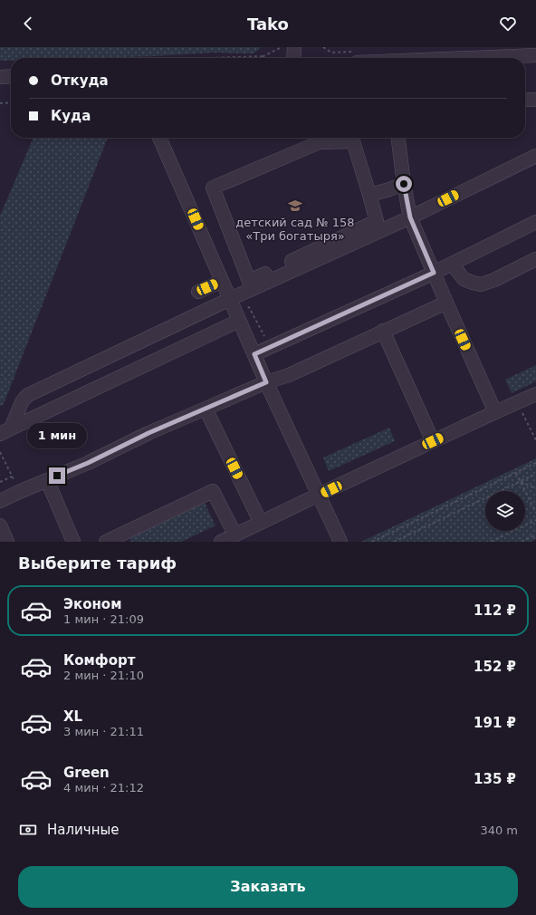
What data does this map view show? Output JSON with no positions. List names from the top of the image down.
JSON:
{
  "places": {
    "school or university": ["детский сад № 158 «Три богатыря»"]
  },
  "page": {
    "header": "Tako",
    "banner": ["Откуда", "Куда"],
    "bubble": "1 мин",
    "heading": "Выберите тариф",
    "list": [
      {
        "name": "Эконом",
        "note": "1 мин · 21:09",
        "value": "112 ₽"
      },
      {
        "name": "Комфорт",
        "note": "2 мин · 21:10",
        "value": "152 ₽"
      },
      {
        "name": "XL",
        "note": "3 мин · 21:11",
        "value": "191 ₽"
      },
      {
        "name": "Green",
        "note": "4 мин · 21:12",
        "value": "135 ₽"
      }
    ],
    "pay": ["Наличные", "340 m"],
    "buttons": "Заказать"
  }
}
